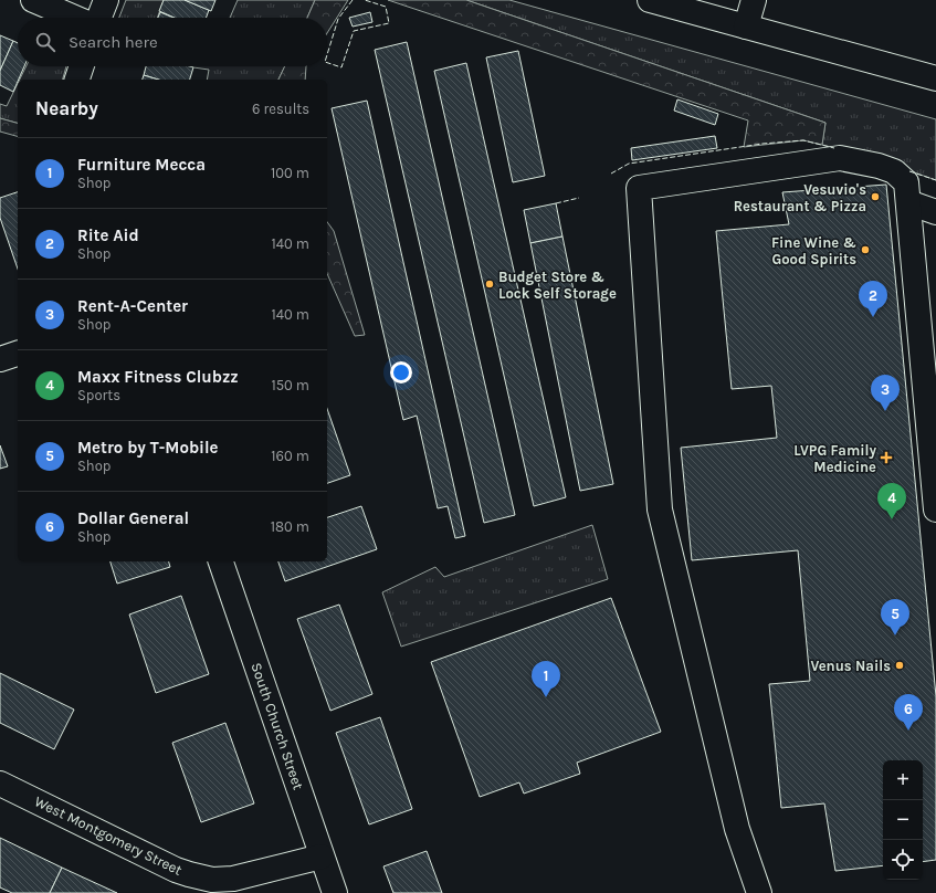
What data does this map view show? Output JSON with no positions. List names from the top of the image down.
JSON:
{
  "streets": {
    "street": ["South Church Street", "West Montgomery Street"]
  },
  "crossings": [
    ["South Church Street", "West Montgomery Street"]
  ],
  "places": {
    "other": [
      "Vesuvio's Restaurant & Pizza",
      "Fine Wine & Good Spirits",
      "Budget Store & Lock Self Storage",
      "Venus Nails"
    ],
    "health": ["LVPG Family Medicine"]
  },
  "page": {
    "search": "Search here",
    "heading": ["Nearby", "6 results"],
    "list": [
      {
        "mark": "1",
        "name": "Furniture Mecca",
        "note": "Shop",
        "value": "100 m"
      },
      {
        "mark": "2",
        "name": "Rite Aid",
        "note": "Shop",
        "value": "140 m"
      },
      {
        "mark": "3",
        "name": "Rent-A-Center",
        "note": "Shop",
        "value": "140 m"
      },
      {
        "mark": "4",
        "name": "Maxx Fitness Clubzz",
        "note": "Sports",
        "value": "150 m"
      },
      {
        "mark": "5",
        "name": "Metro by T-Mobile",
        "note": "Shop",
        "value": "160 m"
      },
      {
        "mark": "6",
        "name": "Dollar General",
        "note": "Shop",
        "value": "180 m"
      }
    ],
    "pins": [
      "2",
      "3",
      "4",
      "5",
      "1",
      "6"
    ],
    "map_buttons": ["+", "−"]
  }
}
